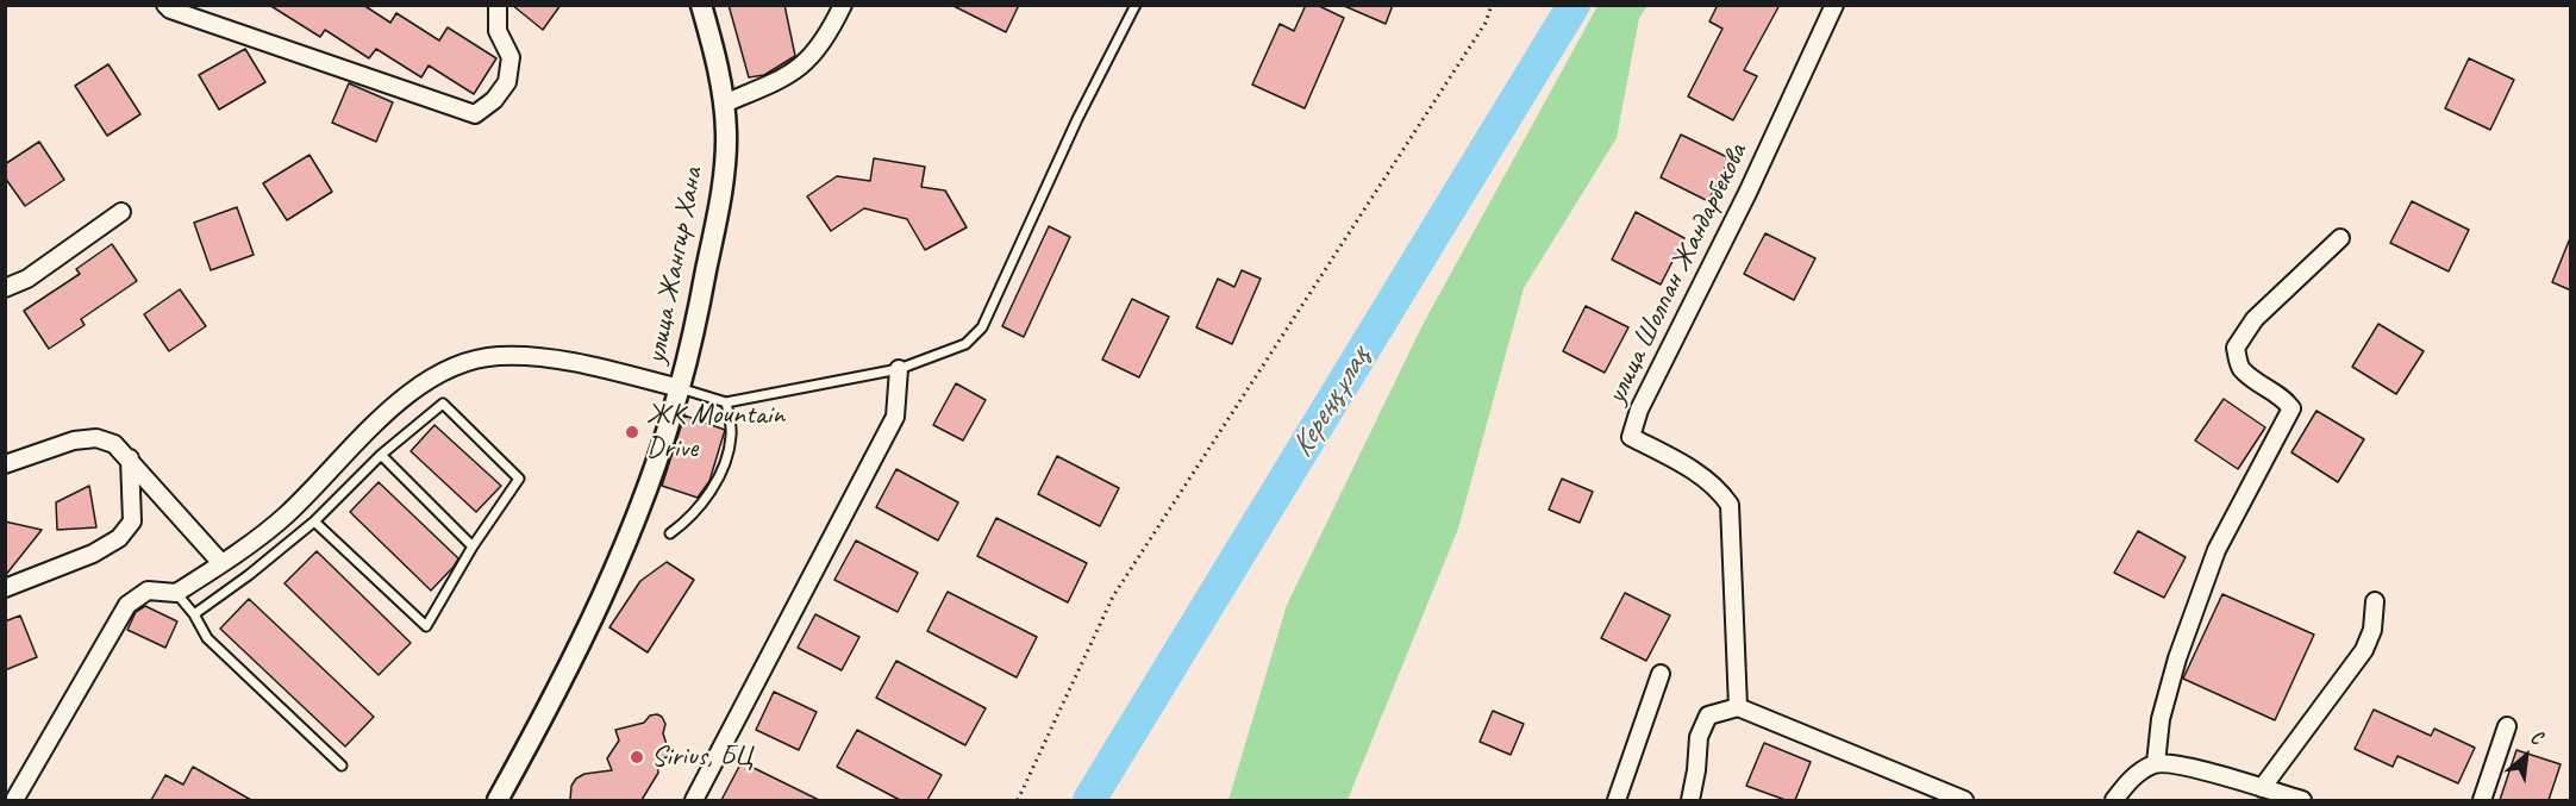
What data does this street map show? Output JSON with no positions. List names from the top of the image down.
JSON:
{
  "streets": {
    "street": ["улица Жангир Хана", "улица Шолпан Жандарбекова"]
  },
  "water": ["Кереңқұлақ"],
  "places": ["ЖК Mountain Drive", "Sirius, БЦ"],
  "north": "top right"
}
